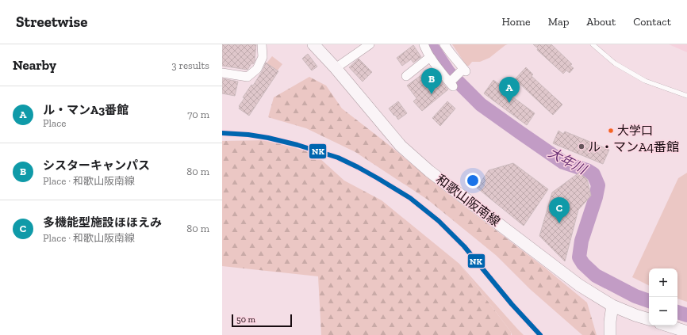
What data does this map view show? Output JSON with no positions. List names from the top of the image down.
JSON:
{
  "streets": {
    "main road": ["和歌山阪南線"]
  },
  "water": ["大年川"],
  "places": ["大学口", "ル・マンA4番館"],
  "lines": ["transit line NK"],
  "scale_bar": "50 m",
  "page": {
    "header": "Streetwise",
    "nav": [
      "Home",
      "Map",
      "About",
      "Contact"
    ],
    "heading": ["Nearby", "3 results"],
    "pins": ["B", "A", "C"],
    "list": [
      {
        "mark": "A",
        "name": "ル・マンA3番館",
        "note": "Place",
        "value": "70 m"
      },
      {
        "mark": "B",
        "name": "シスターキャンパス",
        "note": "Place · 和歌山阪南線",
        "value": "80 m"
      },
      {
        "mark": "C",
        "name": "多機能型施設ほほえみ",
        "note": "Place · 和歌山阪南線",
        "value": "80 m"
      }
    ],
    "map_buttons": ["+", "−"],
    "scale": "50 m"
  }
}
